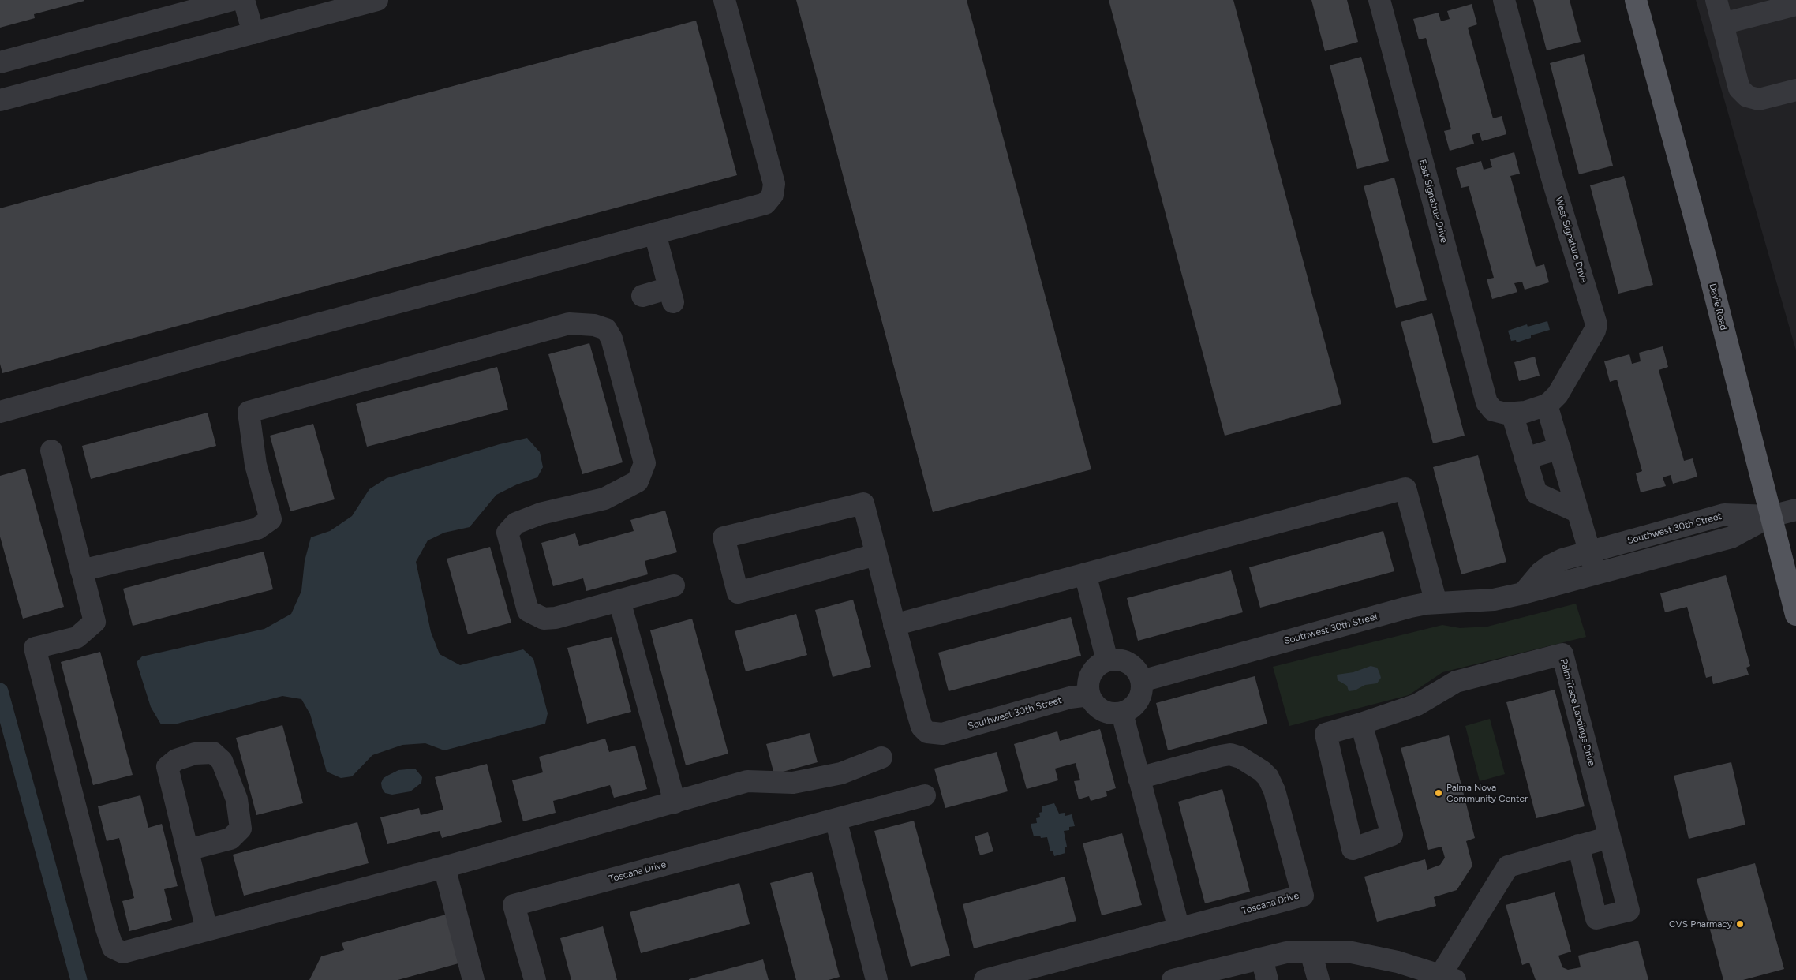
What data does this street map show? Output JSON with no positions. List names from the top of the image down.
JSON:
{
  "streets": {
    "main road": ["Davie Road"],
    "street": [
      "East Signatrue Drive",
      "West Signature Drive",
      "Southwest 30th Street",
      "Palm Trace Landings Drive",
      "Toscana Drive"
    ]
  },
  "crossings": [
    ["East Signatrue Drive", "West Signature Drive"],
    ["Davie Road", "Southwest 30th Street"]
  ],
  "places": ["Palma Nova Community Center", "CVS Pharmacy"]
}
